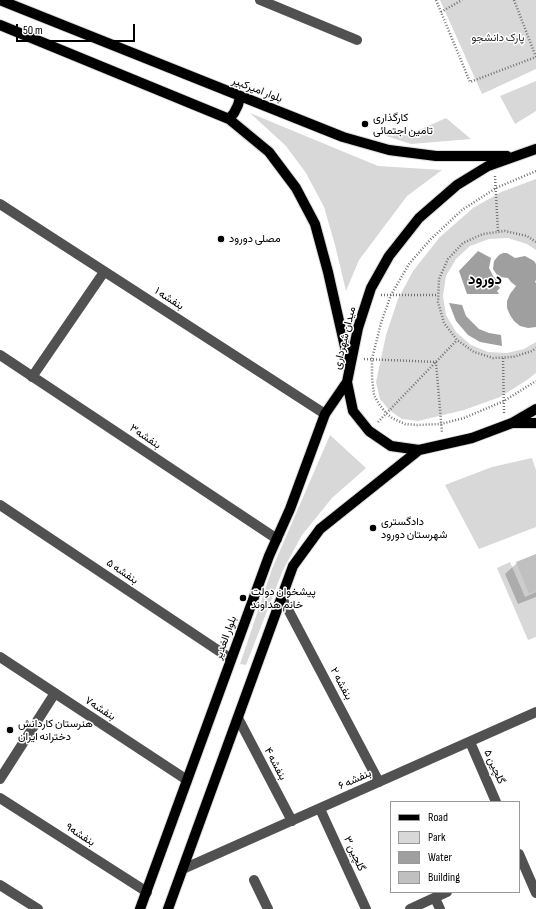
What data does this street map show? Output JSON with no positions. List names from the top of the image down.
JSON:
{
  "streets": {
    "main road": ["بلوار امیرکبیر", "میدان شهرداری", "بلوار الغدیر"],
    "street": [
      "بنفشه ۱",
      "بنفشه۳",
      "بنفشه ۵",
      "بنفشه ۲",
      "بنفشه۷",
      "بنفشه ۴",
      "گلچین ۵",
      "بنفشه ۶",
      "بنفشه۹",
      "گلچین ۳"
    ]
  },
  "crossings": [
    ["بلوار امیرکبیر", "میدان شهرداری"],
    ["بنفشه ۱", "بلوار الغدیر"],
    ["میدان شهرداری", "بلوار الغدیر"],
    ["بنفشه۳", "بلوار الغدیر"],
    ["بنفشه ۵", "بلوار الغدیر"],
    ["بلوار الغدیر", "بنفشه۷"],
    ["بلوار الغدیر", "بنفشه۹"],
    ["بنفشه ۲", "بنفشه ۶"],
    ["بنفشه ۴", "بنفشه ۶"],
    ["گلچین ۵", "بنفشه ۶"],
    ["بنفشه ۶", "گلچین ۳"]
  ],
  "districts": ["دورود"],
  "parks": ["پارک دانشجو"],
  "places": [
    "کارگذاری تامین اجتمائی",
    "مصلی دورود",
    "دادگستری شهرستان دورود",
    "پیشخوان دولت خانم هداوند",
    "هنرستان کاردانش دخترانه ایران"
  ],
  "legend": [
    "Road",
    "Park",
    "Water",
    "Building"
  ],
  "scale_bar": "50 m"
}
